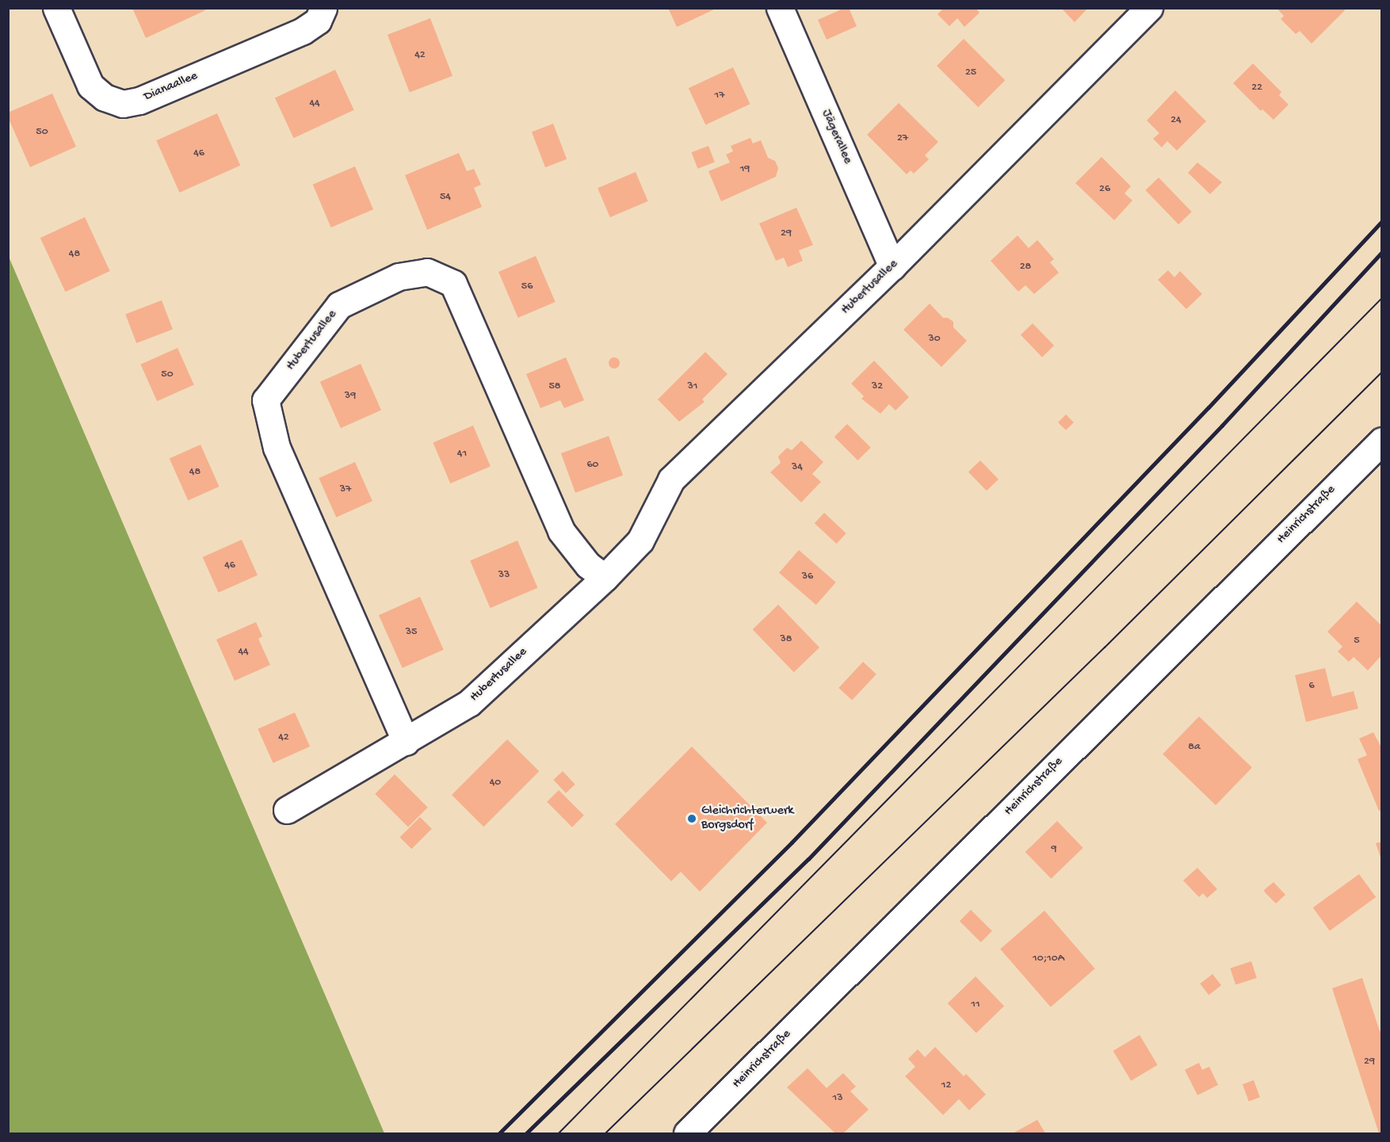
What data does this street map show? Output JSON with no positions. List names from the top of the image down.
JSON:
{
  "streets": {
    "street": [
      "Dianaallee",
      "Jägerallee",
      "Hubertusallee",
      "Heinrichstraße"
    ]
  },
  "crossings": [
    ["Jägerallee", "Hubertusallee"]
  ],
  "places": ["Gleichrichterwerk Borgsdorf"],
  "house_numbers": [
    "42",
    "25",
    "22",
    "17",
    "44",
    "24",
    "50",
    "27",
    "46",
    "19",
    "26",
    "54",
    "29",
    "48",
    "28",
    "56",
    "30",
    "50",
    "58",
    "31",
    "32",
    "39",
    "41",
    "60",
    "34",
    "48",
    "37",
    "46",
    "33",
    "36",
    "35",
    "38",
    "5",
    "44",
    "6",
    "42",
    "8a",
    "40",
    "9",
    "10;10A",
    "11",
    "29",
    "12",
    "13"
  ]
}
